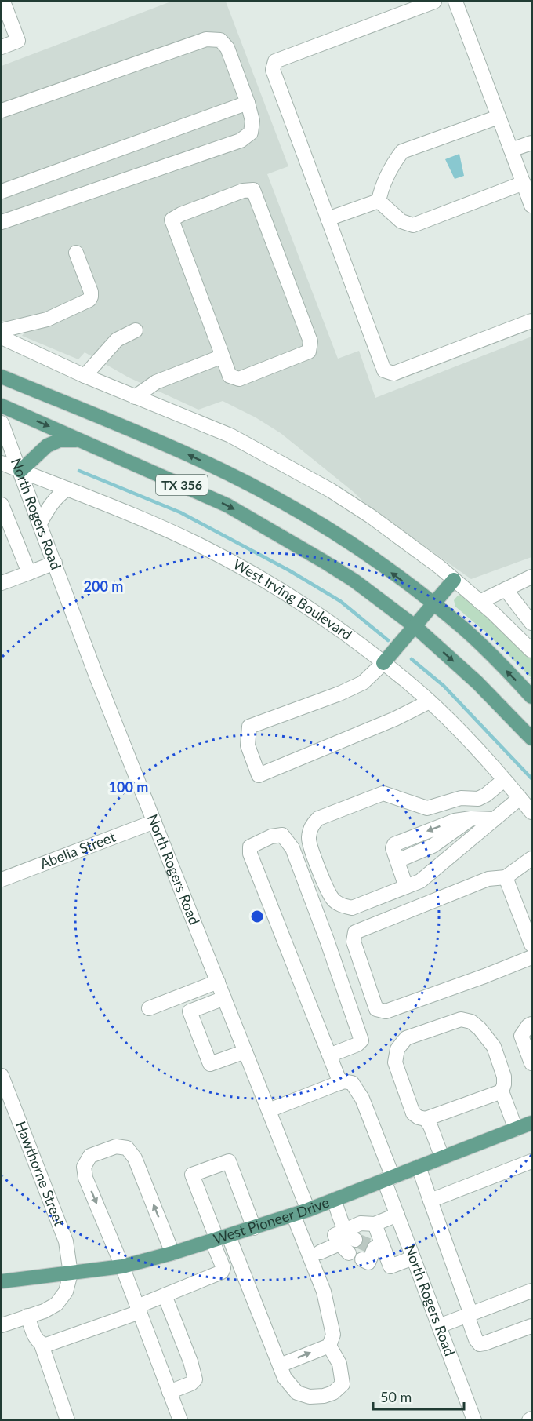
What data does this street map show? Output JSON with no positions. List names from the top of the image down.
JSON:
{
  "streets": {
    "main road": ["TX 356", "West Pioneer Drive"],
    "street": [
      "North Rogers Road",
      "West Irving Boulevard",
      "Abelia Street",
      "Hawthorne Street"
    ]
  },
  "crossings": [
    ["North Rogers Road", "West Irving Boulevard"],
    ["North Rogers Road", "Abelia Street"],
    ["North Rogers Road", "West Pioneer Drive"],
    ["Hawthorne Street", "West Pioneer Drive"]
  ],
  "scale_bar": "50 m",
  "rings": ["200 m", "100 m"]
}
